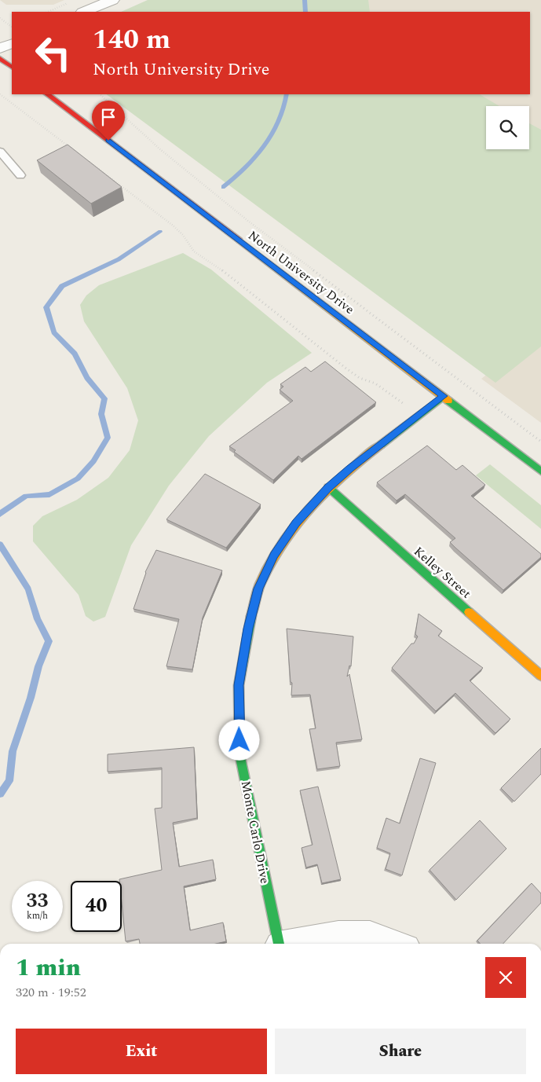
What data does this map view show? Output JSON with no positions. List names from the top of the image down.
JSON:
{
  "streets": {
    "main road": ["North University Drive", "Kelley Street", "Monte Carlo Drive"]
  },
  "crossings": [
    ["North University Drive", "Monte Carlo Drive"],
    ["Kelley Street", "Monte Carlo Drive"]
  ],
  "page": {
    "turn": ["140 m", "North University Drive"],
    "speed": "33 km/h",
    "limit": "40",
    "heading": ["1 min", "320 m · 19:52"],
    "buttons": ["Exit", "Share"]
  }
}
